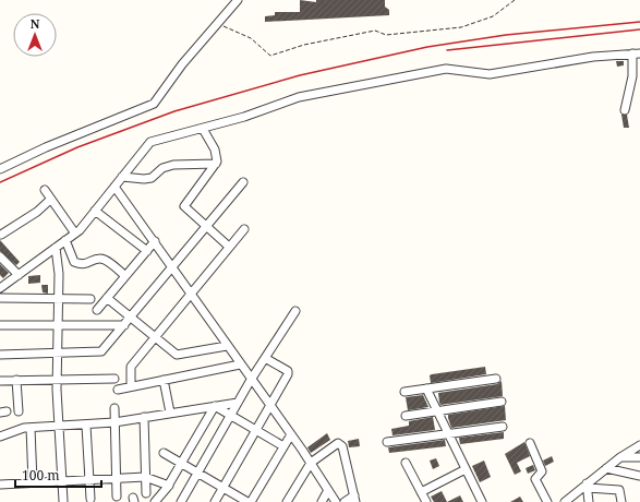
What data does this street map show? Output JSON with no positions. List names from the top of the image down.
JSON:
{
  "scale_bar": "100 m",
  "north": "top"
}
